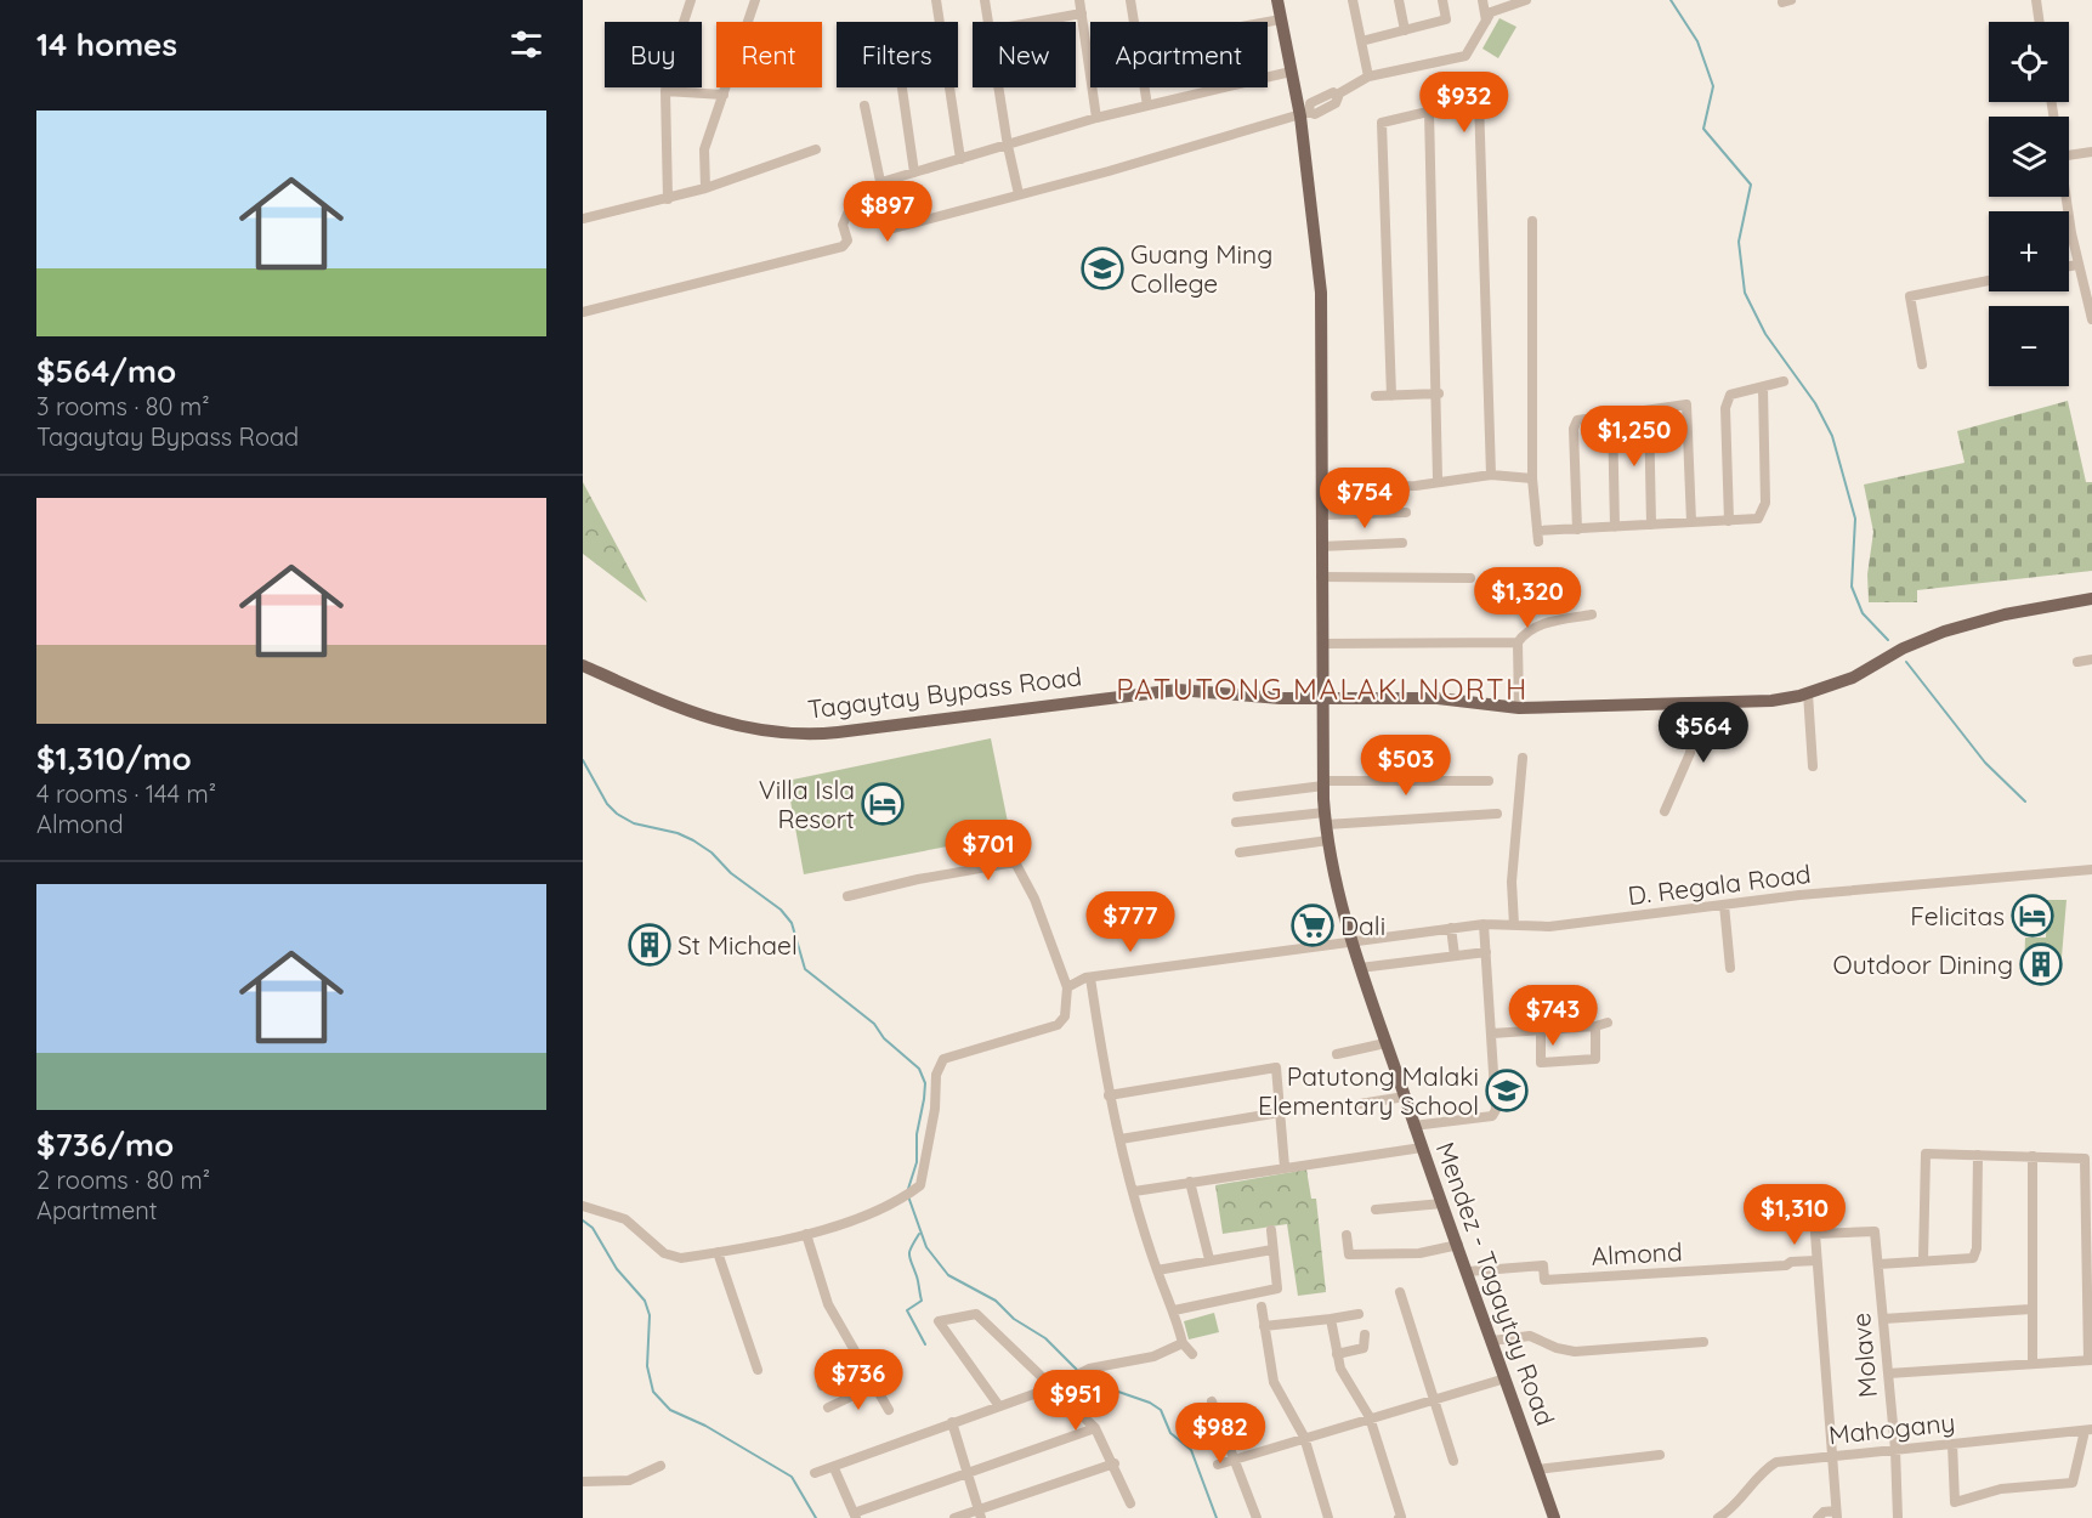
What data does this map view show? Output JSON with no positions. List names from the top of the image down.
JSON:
{
  "streets": {
    "main road": ["Tagaytay Bypass Road", "Mendez - Tagaytay Road"],
    "street": [
      "D. Regala Road",
      "Almond",
      "Molave",
      "Mahogany"
    ]
  },
  "crossings": [
    ["Tagaytay Bypass Road", "Mendez - Tagaytay Road"],
    ["D. Regala Road", "Mendez - Tagaytay Road"],
    ["Almond", "Mendez - Tagaytay Road"],
    ["Almond", "Molave"],
    ["Molave", "Mahogany"]
  ],
  "districts": ["PATUTONG MALAKI NORTH"],
  "places": {
    "school or university": ["Guang Ming College", "Patutong Malaki Elementary School"],
    "hotel": ["Villa Isla Resort", "Felicitas"],
    "supermarket": ["Dali"],
    "building": ["St Michael", "Outdoor Dining"]
  },
  "page": {
    "heading": "14 homes",
    "map_buttons": ["+", "−"],
    "chip": [
      "Buy",
      "Rent",
      "Filters",
      "New",
      "Apartment"
    ],
    "price": [
      "$932",
      "$897",
      "$1,250",
      "$754",
      "$1,320",
      "$564",
      "$503",
      "$701",
      "$777",
      "$743",
      "$1,310",
      "$736",
      "$951",
      "$982"
    ],
    "list": [
      {
        "name": "$564/mo",
        "note": "3 rooms · 80 m² · Tagaytay Bypass Road"
      },
      {
        "name": "$1,310/mo",
        "note": "4 rooms · 144 m² · Almond"
      },
      {
        "name": "$736/mo",
        "note": "2 rooms · 80 m² · Apartment"
      }
    ]
  }
}
